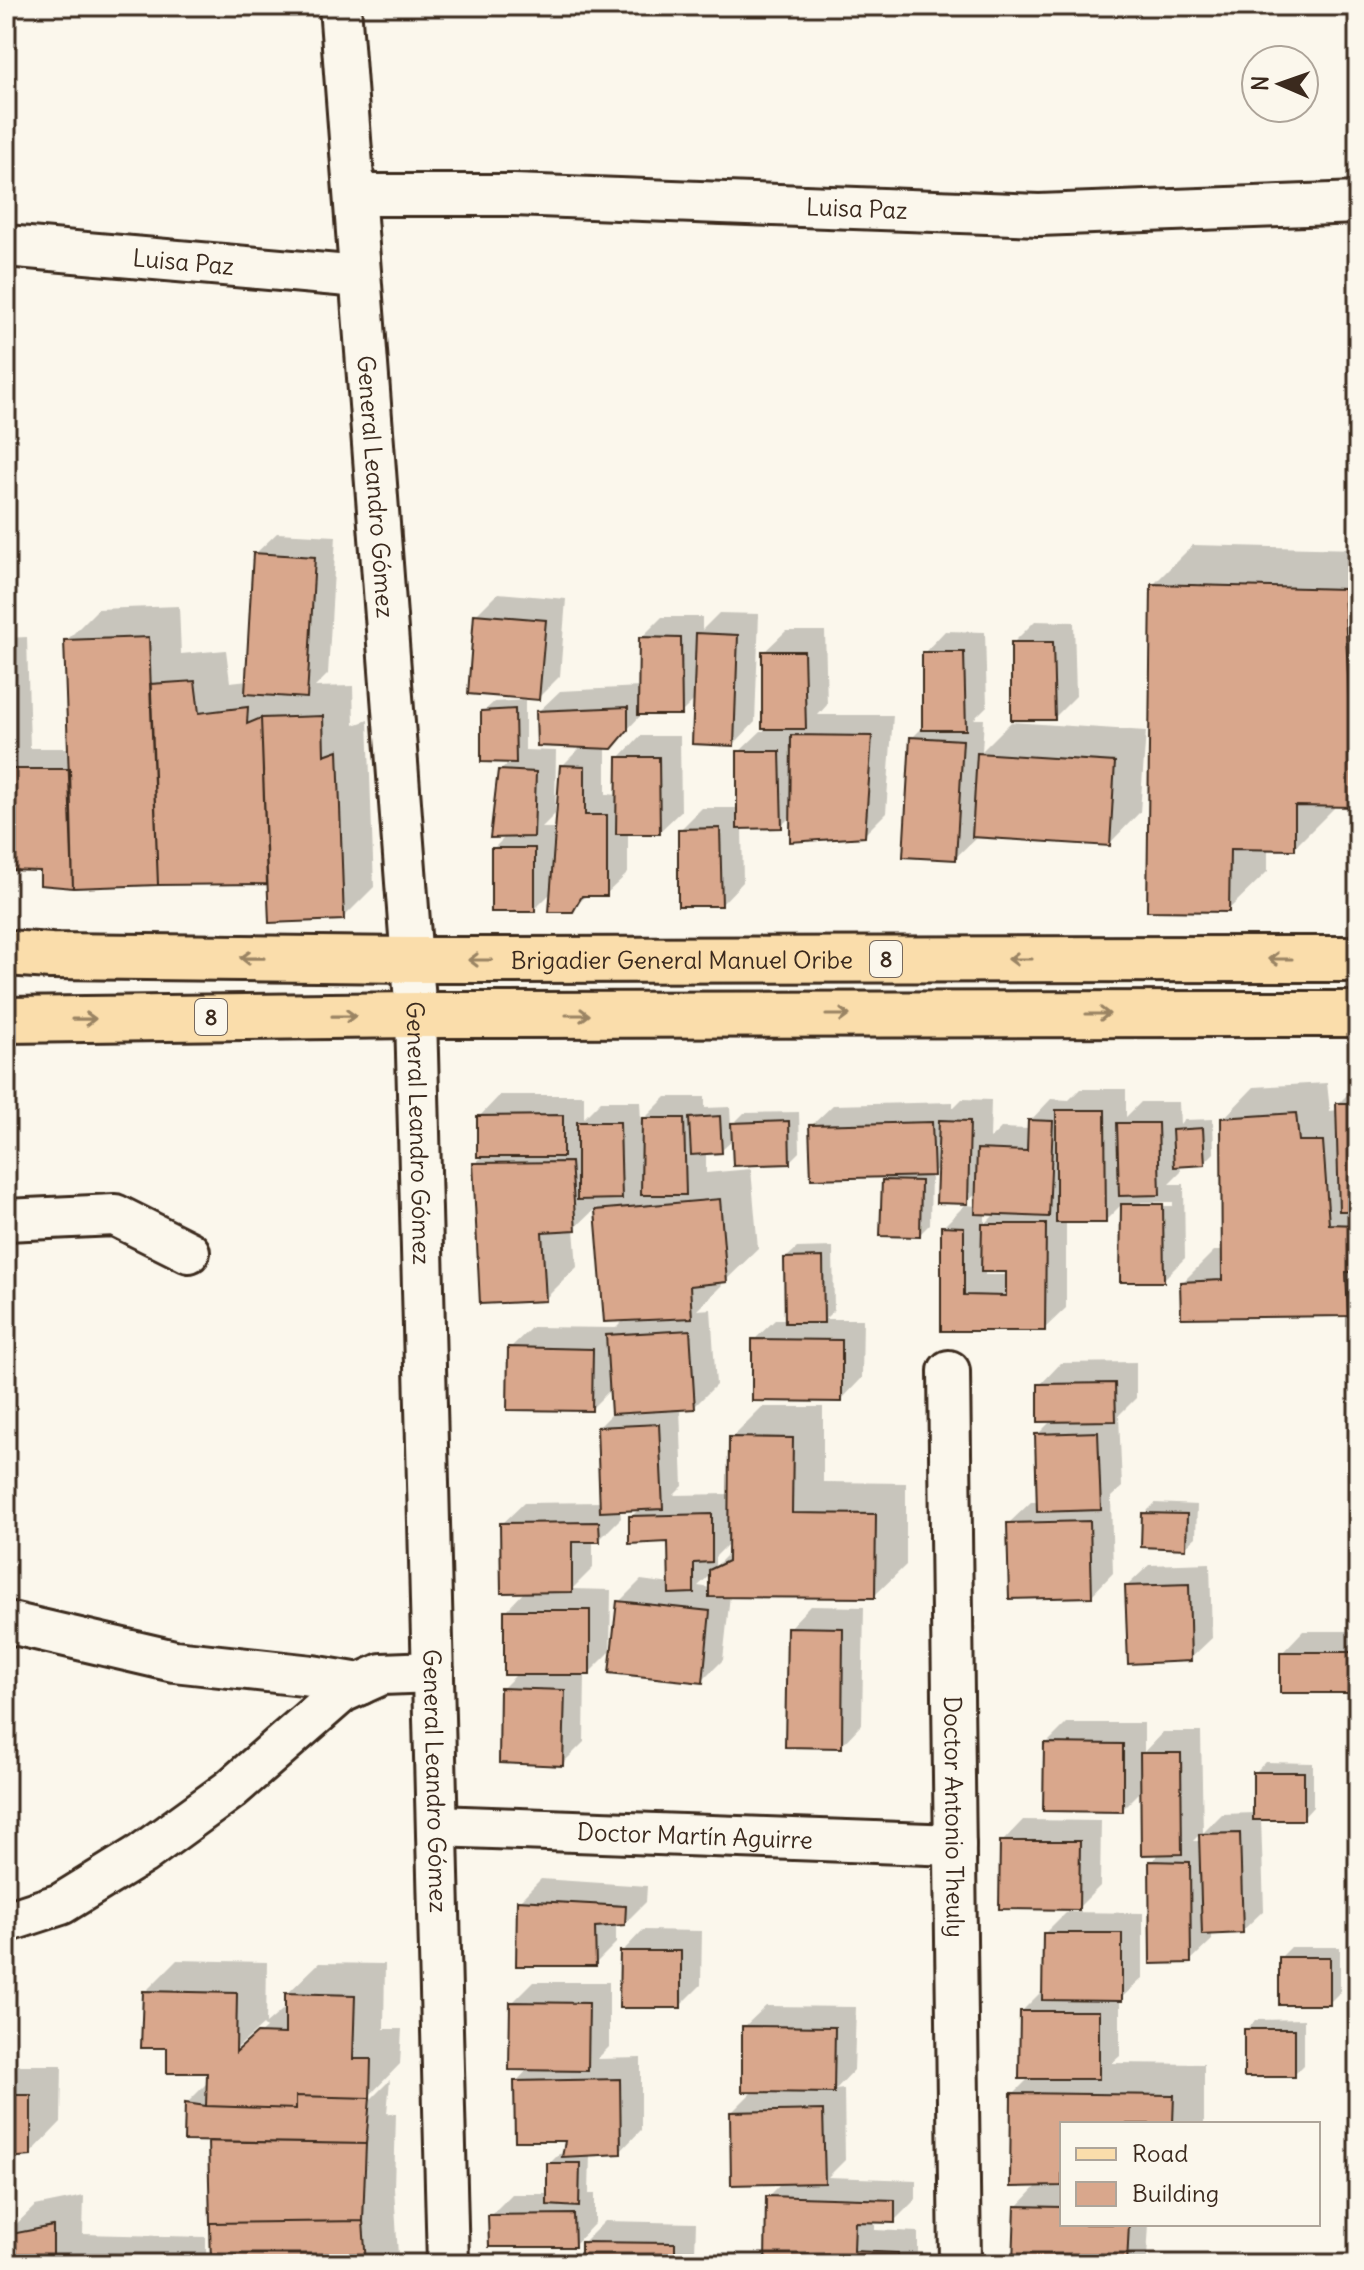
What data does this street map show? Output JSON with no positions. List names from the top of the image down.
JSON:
{
  "streets": {
    "main road": ["8", "Brigadier General Manuel Oribe"],
    "street": [
      "Luisa Paz",
      "General Leandro Gómez",
      "Doctor Antonio Theuly",
      "Doctor Martín Aguirre"
    ]
  },
  "crossings": [
    ["Luisa Paz", "General Leandro Gómez"],
    ["General Leandro Gómez", "8"],
    ["General Leandro Gómez", "Brigadier General Manuel Oribe"],
    ["General Leandro Gómez", "Doctor Martín Aguirre"],
    ["Doctor Antonio Theuly", "Doctor Martín Aguirre"]
  ],
  "legend": ["Road", "Building"],
  "north": "left"
}
